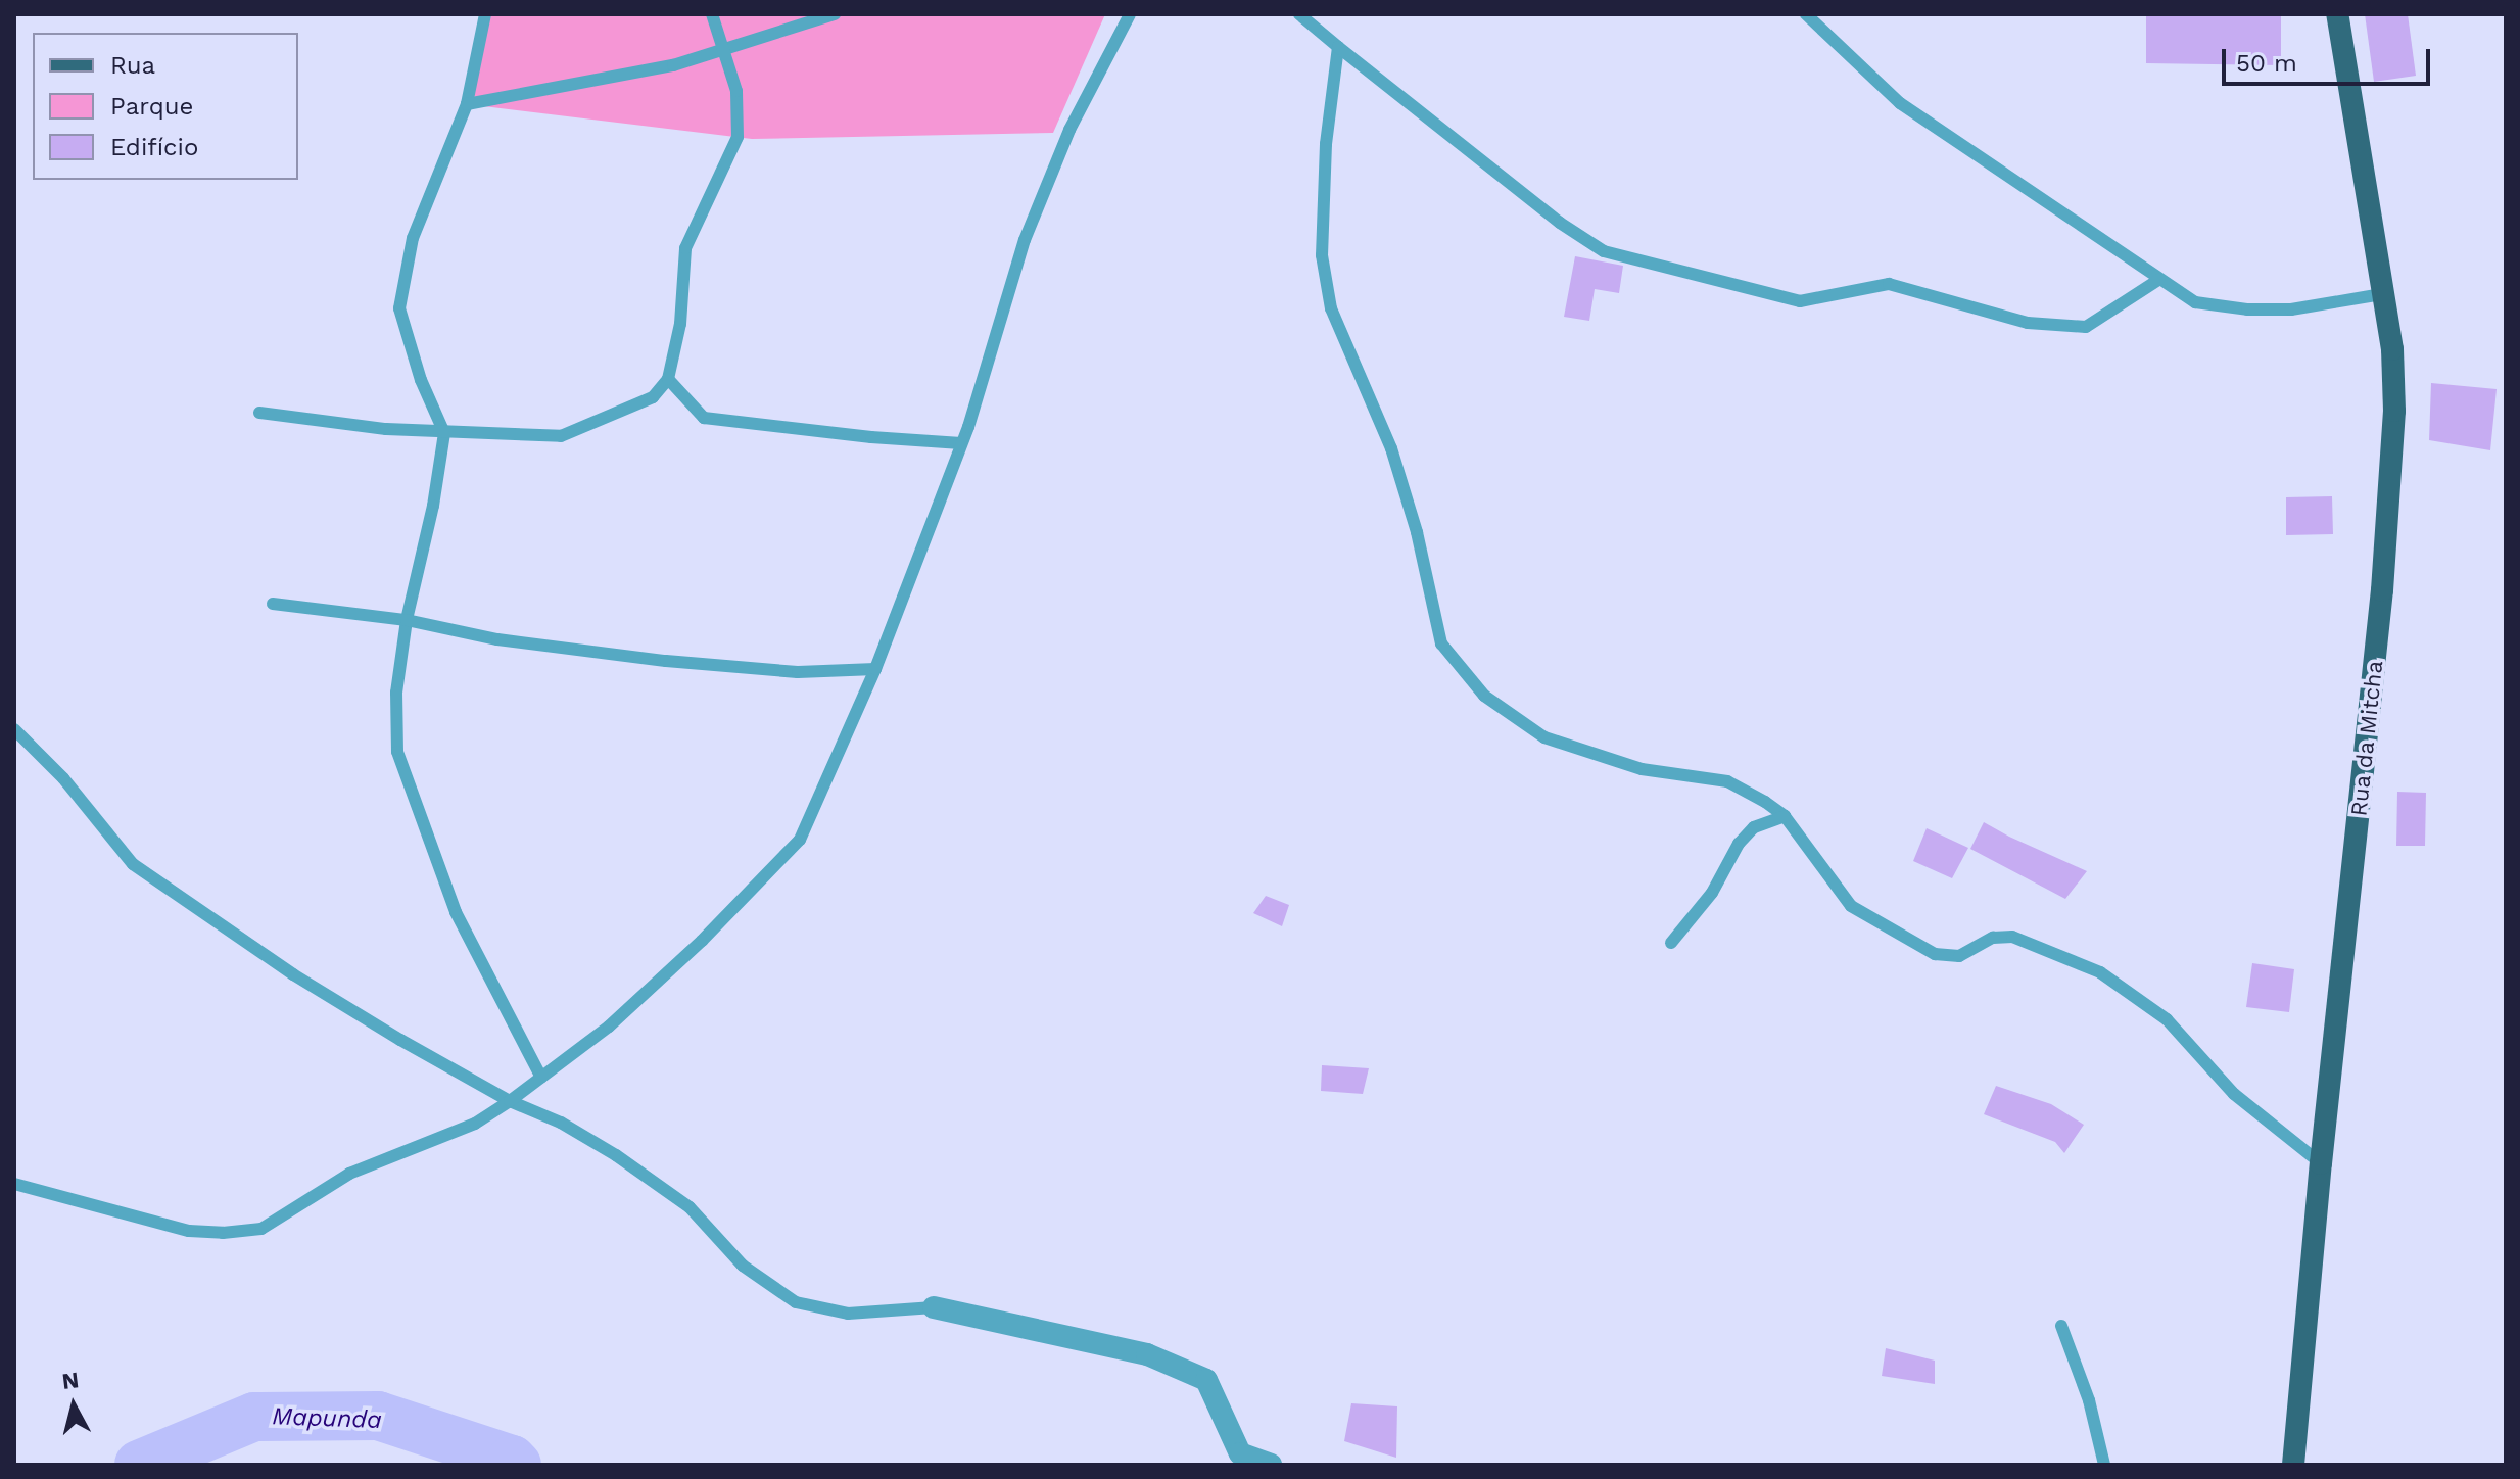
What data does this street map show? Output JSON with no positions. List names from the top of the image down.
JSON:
{
  "streets": {
    "main road": ["Rua da Mitcha"]
  },
  "water": ["Mapunda"],
  "legend": ["Rua", "Parque", "Edifício"],
  "scale_bar": "50 m",
  "north": "top"
}
